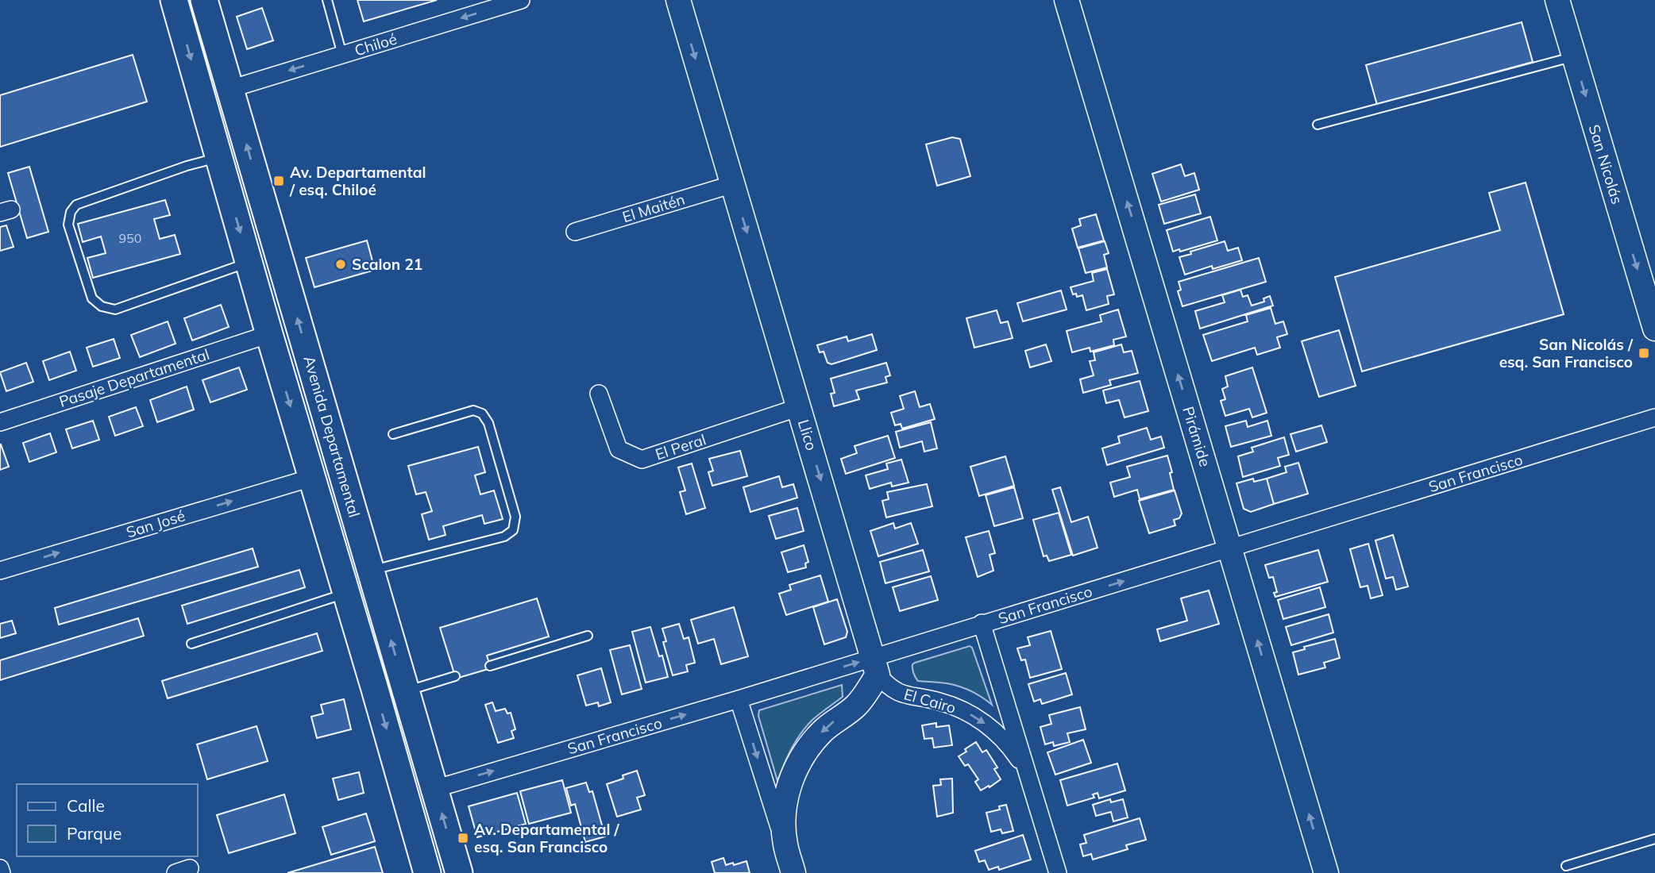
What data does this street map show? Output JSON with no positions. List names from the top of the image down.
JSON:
{
  "streets": {
    "main road": ["Avenida Departamental"],
    "street": [
      "Chiloé",
      "San Nicolás",
      "El Maitén",
      "Pasaje Departamental",
      "Llico",
      "Pirámide",
      "El Peral",
      "San Francisco",
      "San José",
      "El Cairo"
    ]
  },
  "crossings": [
    ["Chiloé", "Avenida Departamental"],
    ["El Maitén", "Llico"],
    ["Pasaje Departamental", "Avenida Departamental"],
    ["Llico", "El Peral"],
    ["Llico", "San Francisco"],
    ["Llico", "El Cairo"],
    ["Avenida Departamental", "San Francisco"],
    ["Avenida Departamental", "San José"],
    ["Pirámide", "San Francisco"],
    ["San Francisco", "El Cairo"]
  ],
  "one_way": [
    "Chiloé",
    "San Nicolás",
    "Llico",
    "Pirámide",
    "San Francisco",
    "San José",
    "El Cairo"
  ],
  "places": {
    "transit": ["Av. Departamental / esq. Chiloé", "San Nicolás / esq. San Francisco", "Av. Departamental / esq. San Francisco"],
    "other": ["Scalon 21"]
  },
  "house_numbers": ["950"],
  "legend": ["Calle", "Parque"]
}
